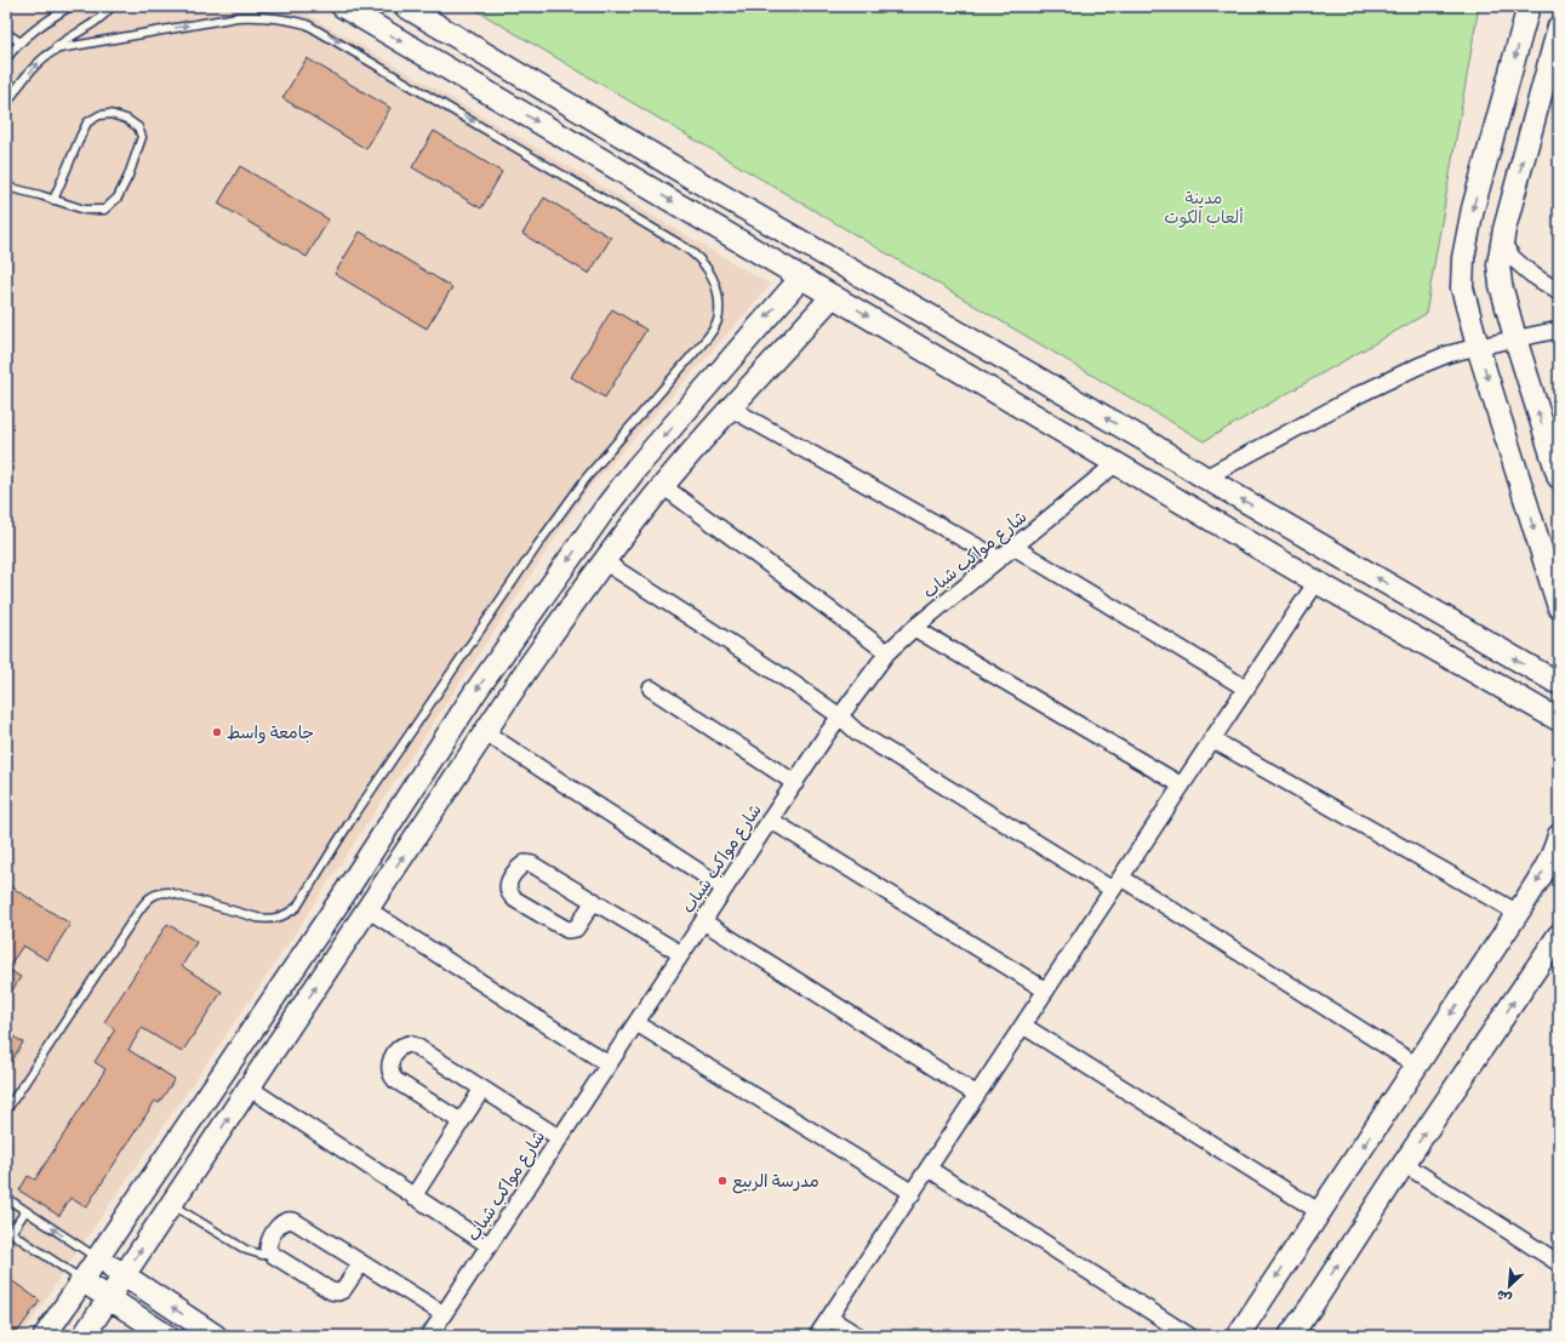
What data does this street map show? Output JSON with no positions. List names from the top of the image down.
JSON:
{
  "streets": {
    "street": ["شارع مواكب شباب"]
  },
  "parks": ["مدينة ألعاب الكوت"],
  "places": ["جامعة واسط", "مدرسة الربيع"],
  "north": "bottom left"
}
